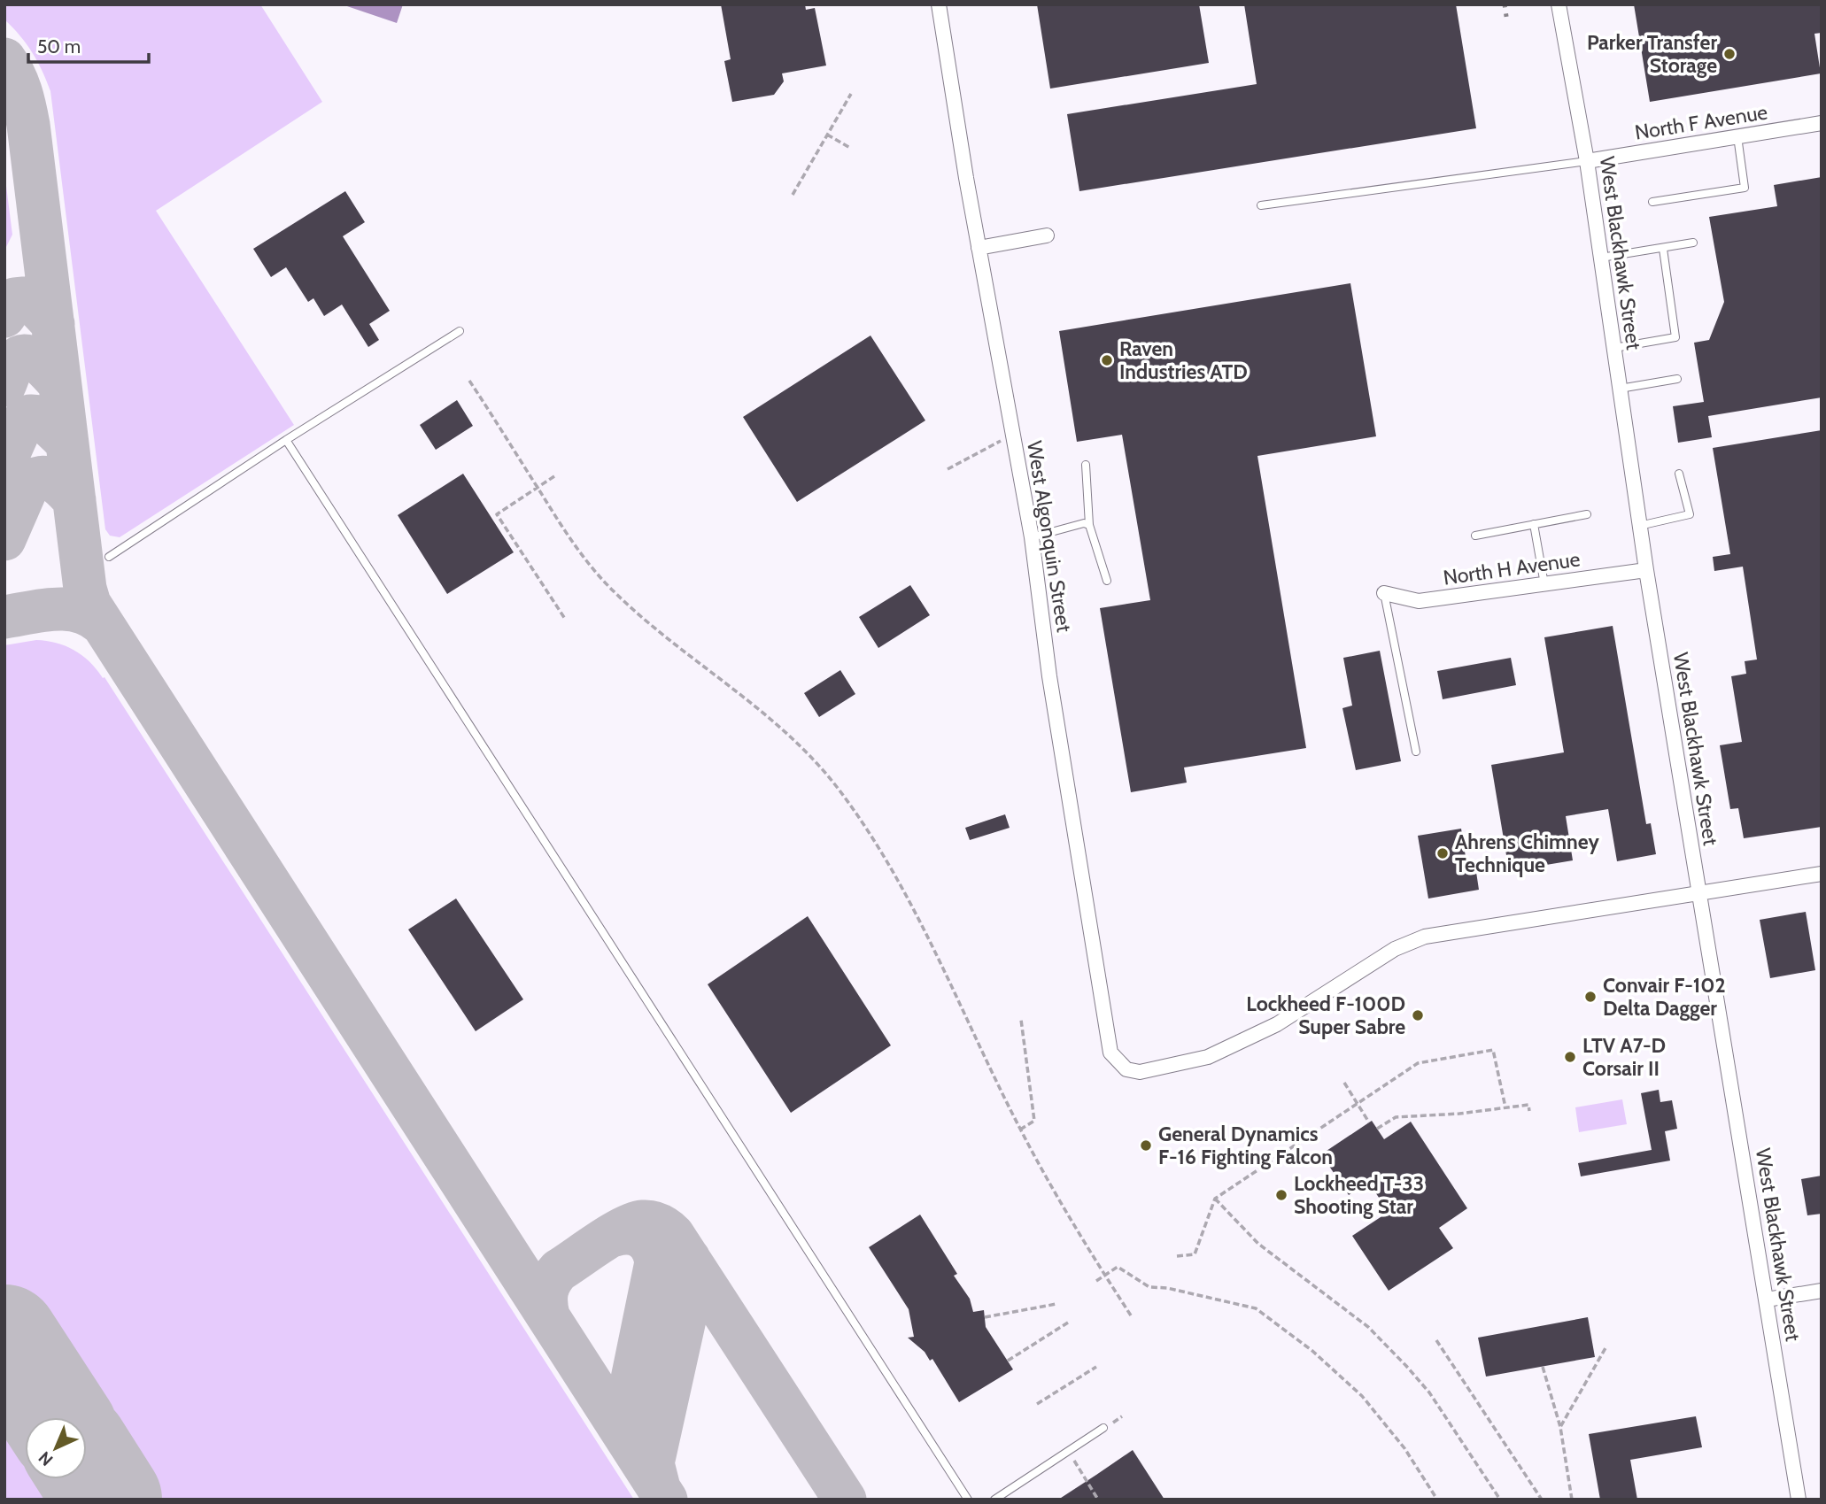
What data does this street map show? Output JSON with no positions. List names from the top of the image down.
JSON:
{
  "streets": {
    "street": [
      "North F Avenue",
      "West Blackhawk Street",
      "West Algonquin Street",
      "North H Avenue"
    ]
  },
  "crossings": [
    ["North F Avenue", "West Blackhawk Street"],
    ["West Blackhawk Street", "West Algonquin Street"],
    ["West Blackhawk Street", "North H Avenue"]
  ],
  "places": [
    "Parker Transfer Storage",
    "Raven Industries ATD",
    "Ahrens Chimney Technique",
    "Convair F-102 Delta Dagger",
    "Lockheed F-100D Super Sabre",
    "LTV A7-D Corsair II",
    "General Dynamics F-16 Fighting Falcon",
    "Lockheed T-33 Shooting Star"
  ],
  "scale_bar": "50 m",
  "north": "bottom left"
}
